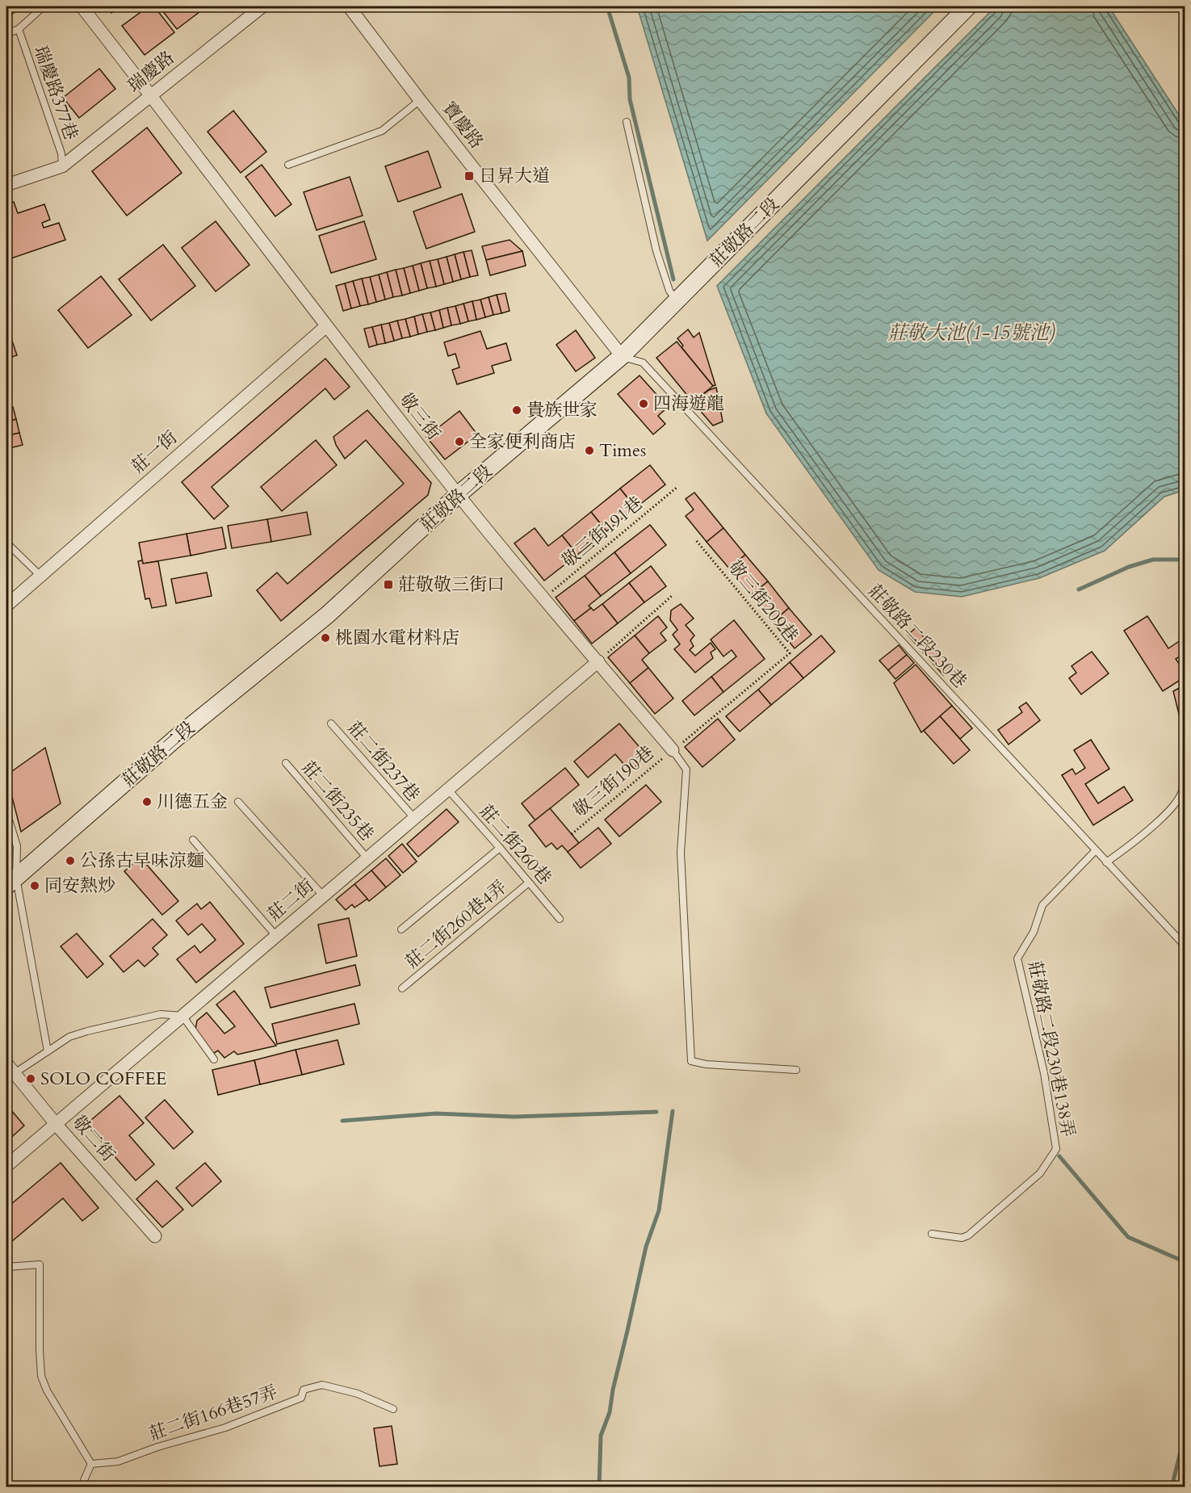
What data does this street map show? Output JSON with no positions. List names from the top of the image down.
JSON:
{
  "streets": {
    "street": [
      "瑞慶路",
      "寶慶路",
      "莊敬路二段",
      "敬三街",
      "莊一街",
      "莊二街",
      "敬二街"
    ],
    "lane": [
      "瑞慶路377巷",
      "莊敬路二段230巷",
      "莊二街237巷",
      "莊二街235巷",
      "莊二街260巷",
      "莊二街260巷4弄",
      "莊敬路二段230巷138弄",
      "莊二街166巷57弄"
    ],
    "path": ["敬三街191巷", "敬三街209巷", "敬三街190巷"]
  },
  "crossings": [
    ["瑞慶路", "瑞慶路377巷"],
    ["瑞慶路", "敬三街"],
    ["寶慶路", "莊敬路二段"],
    ["寶慶路", "莊敬路二段230巷"],
    ["莊敬路二段", "敬三街"],
    ["莊敬路二段", "莊敬路二段230巷"],
    ["敬三街", "莊一街"],
    ["敬三街", "敬三街191巷"],
    ["敬三街", "敬三街209巷"],
    ["敬三街", "敬三街190巷"],
    ["敬三街", "莊二街"],
    ["敬三街209巷", "敬三街190巷"],
    ["莊敬路二段230巷", "莊敬路二段230巷138弄"],
    ["莊二街237巷", "莊二街"],
    ["莊二街235巷", "莊二街"],
    ["莊二街260巷", "莊二街"],
    ["莊二街260巷", "莊二街260巷4弄"],
    ["莊二街", "敬二街"]
  ],
  "water": ["莊敬大池(1-15號池)"],
  "places": {
    "transit": ["日昇大道", "莊敬敬三街口"],
    "other": [
      "四海遊龍",
      "貴族世家",
      "全家便利商店",
      "Times",
      "桃園水電材料店",
      "川德五金",
      "公孫古早味涼麵",
      "同安熱炒",
      "SOLO COFFEE"
    ]
  }
}
